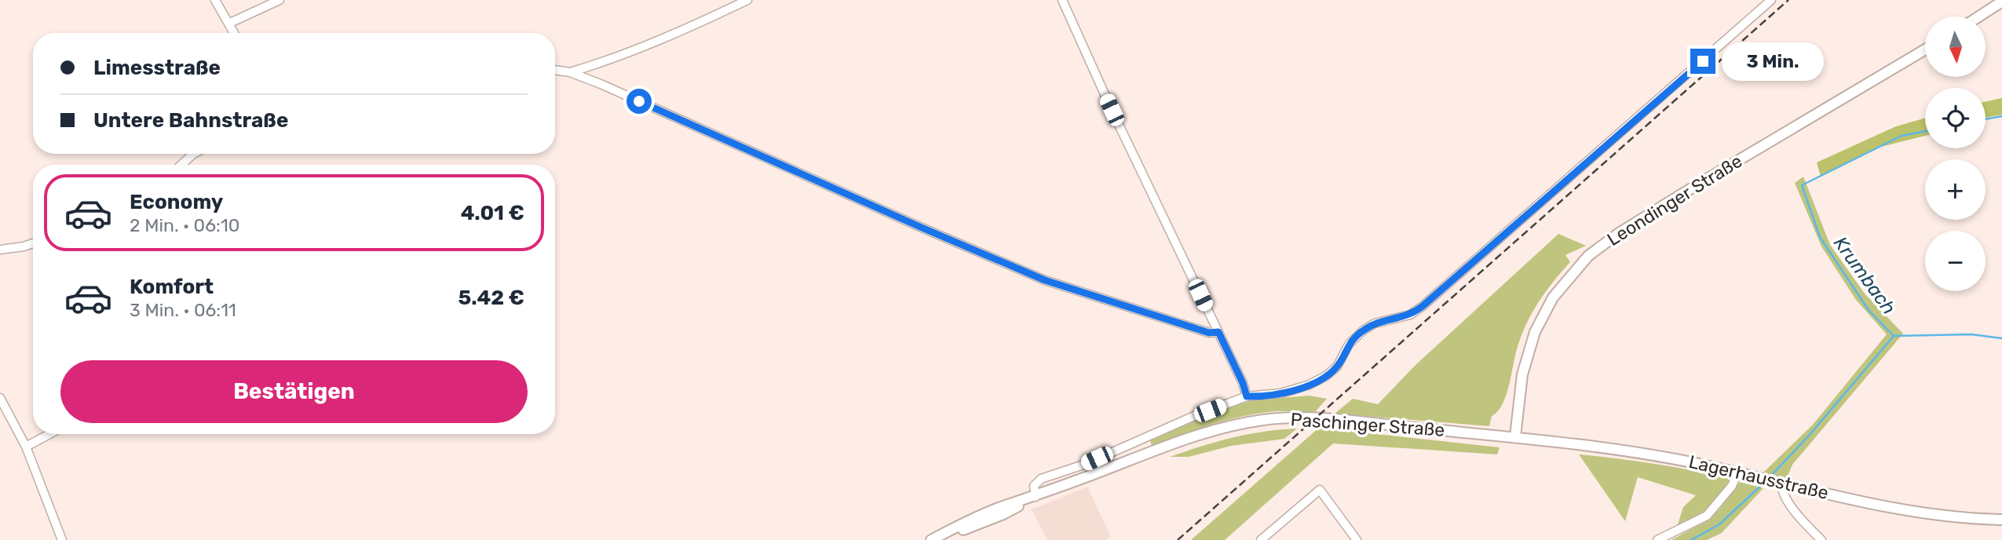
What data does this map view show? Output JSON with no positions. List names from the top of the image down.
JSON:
{
  "streets": {
    "street": ["Leondinger Straße", "Paschinger Straße", "Lagerhausstraße"]
  },
  "crossings": [
    ["Leondinger Straße", "Paschinger Straße"],
    ["Leondinger Straße", "Lagerhausstraße"],
    ["Paschinger Straße", "Lagerhausstraße"]
  ],
  "water": ["Krumbach"],
  "north": "bottom",
  "page": {
    "map_buttons": ["+", "−"],
    "banner": ["Limesstraße", "Untere Bahnstraße"],
    "bubble": "3 Min.",
    "list": [
      {
        "name": "Economy",
        "note": "2 Min. · 06:10",
        "value": "4.01 €"
      },
      {
        "name": "Komfort",
        "note": "3 Min. · 06:11",
        "value": "5.42 €"
      }
    ],
    "buttons": "Bestätigen"
  }
}
